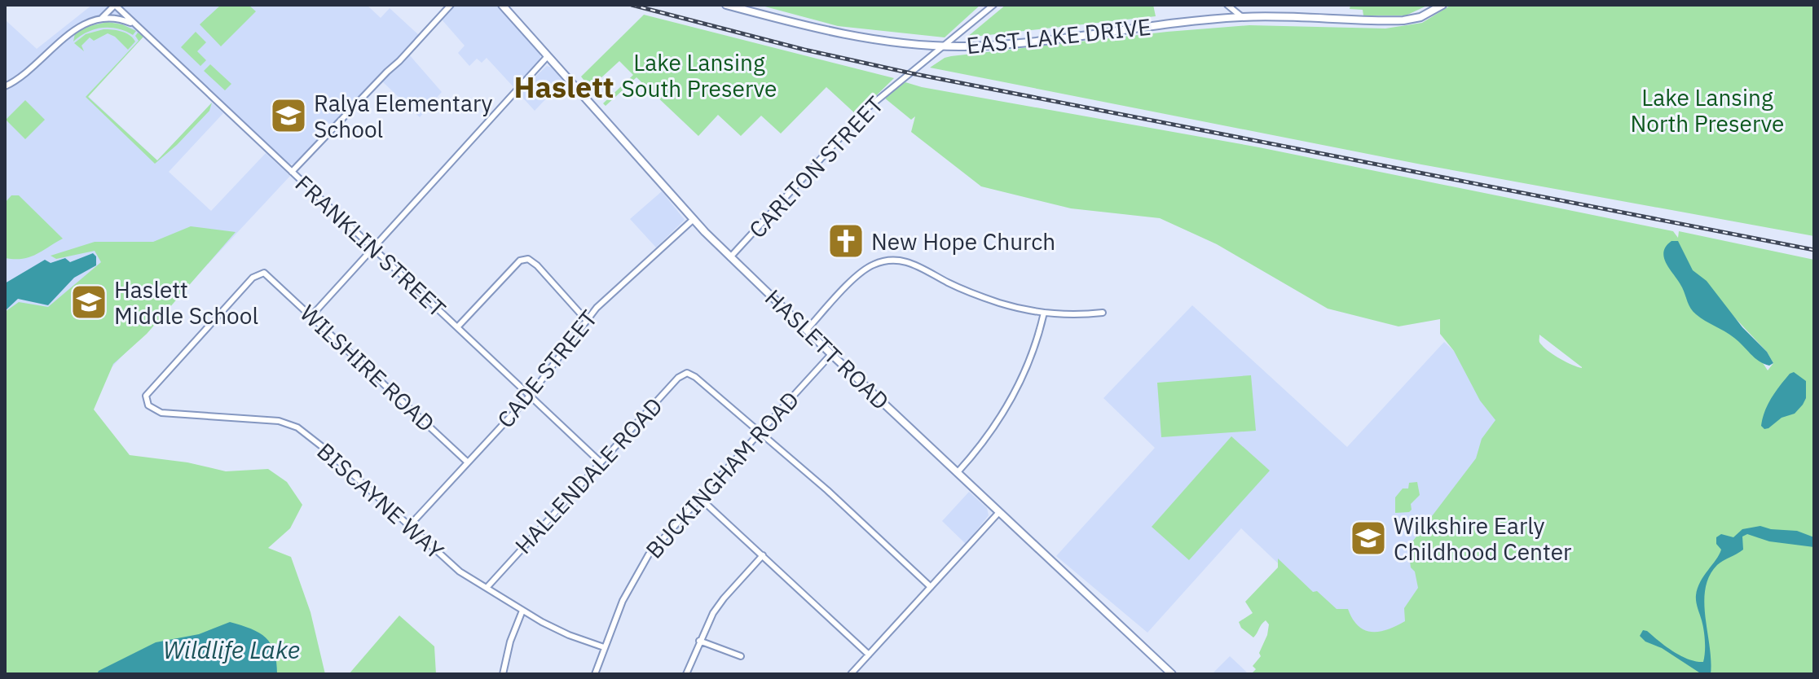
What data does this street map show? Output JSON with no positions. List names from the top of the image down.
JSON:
{
  "streets": {
    "street": [
      "EAST LAKE DRIVE",
      "CARLTON STREET",
      "FRANKLIN STREET",
      "HASLETT ROAD",
      "WILSHIRE ROAD",
      "CADE STREET",
      "BUCKINGHAM ROAD",
      "HALLENDALE ROAD",
      "BISCAYNE WAY"
    ]
  },
  "crossings": [
    ["EAST LAKE DRIVE", "CARLTON STREET"],
    ["CARLTON STREET", "HASLETT ROAD"],
    ["FRANKLIN STREET", "CADE STREET"],
    ["FRANKLIN STREET", "HALLENDALE ROAD"],
    ["HASLETT ROAD", "CADE STREET"],
    ["HASLETT ROAD", "BUCKINGHAM ROAD"],
    ["WILSHIRE ROAD", "CADE STREET"],
    ["WILSHIRE ROAD", "BISCAYNE WAY"],
    ["CADE STREET", "BISCAYNE WAY"],
    ["BUCKINGHAM ROAD", "HALLENDALE ROAD"],
    ["BUCKINGHAM ROAD", "BISCAYNE WAY"],
    ["HALLENDALE ROAD", "BISCAYNE WAY"]
  ],
  "districts": ["Haslett"],
  "water": ["Wildlife Lake"],
  "parks": ["Lake Lansing South Preserve", "Lake Lansing North Preserve"],
  "places": {
    "school or university": ["Ralya Elementary School", "Haslett Middle School", "Wilkshire Early Childhood Center"],
    "church": ["New Hope Church"]
  }
}
